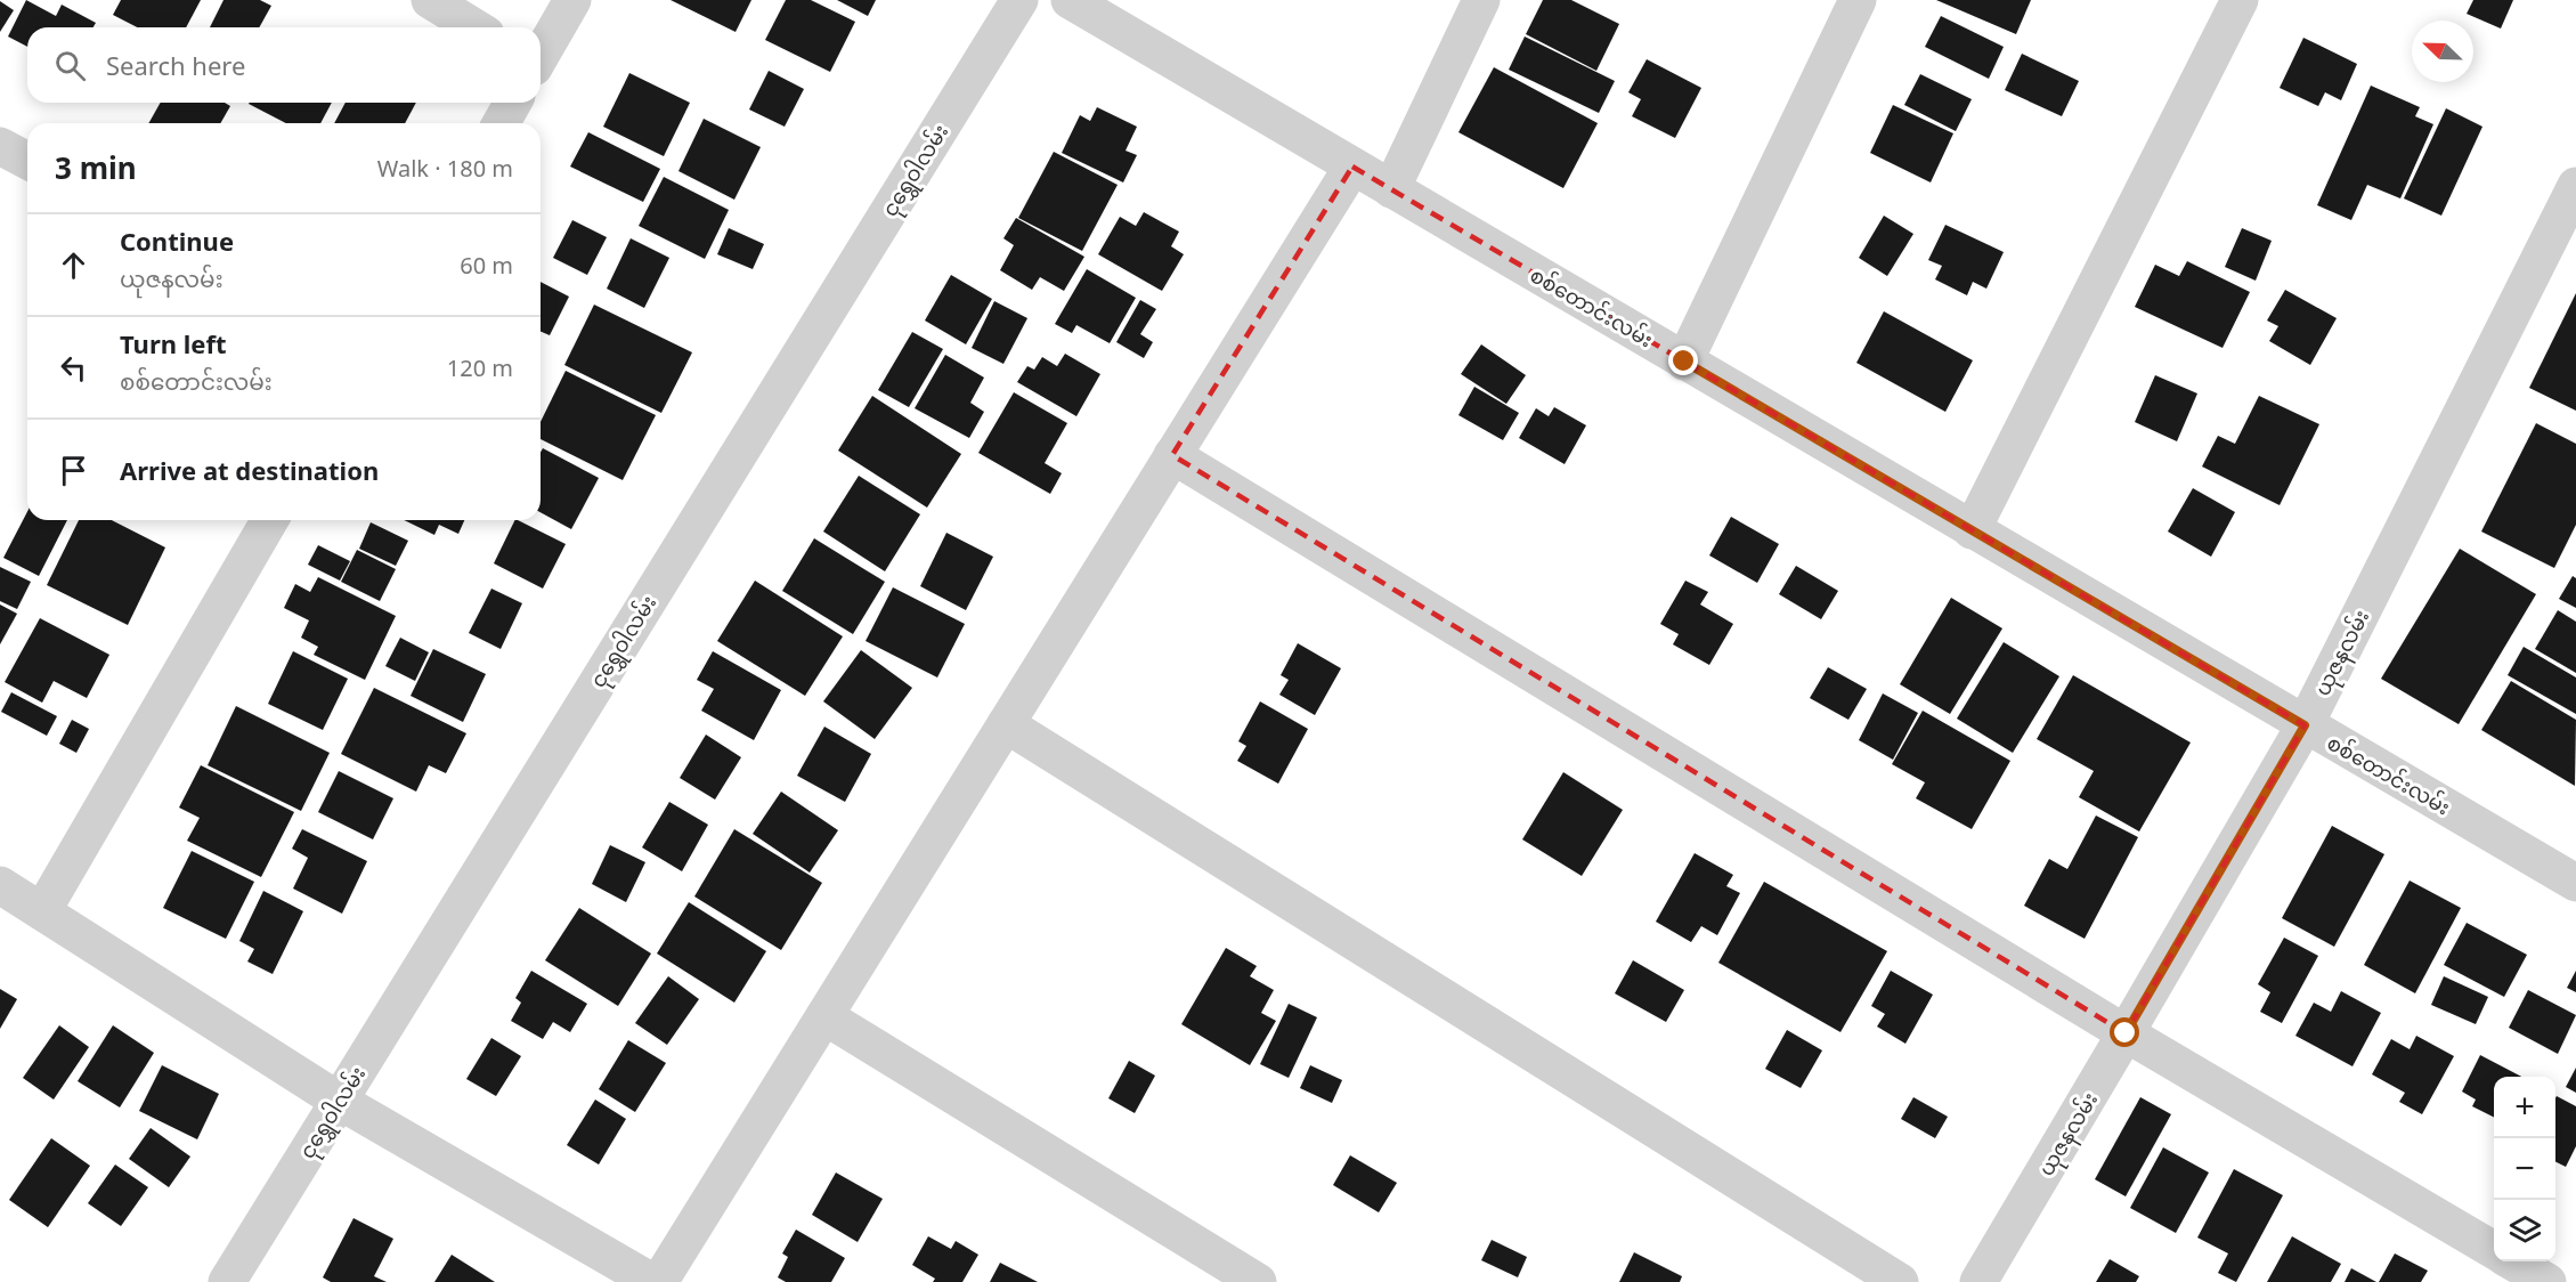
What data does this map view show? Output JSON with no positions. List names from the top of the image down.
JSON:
{
  "streets": {
    "street": ["ငုရွှေဝါလမ်း", "စစ်တောင်းလမ်း", "ယုဇနလမ်း"]
  },
  "crossings": [
    ["စစ်တောင်းလမ်း", "ယုဇနလမ်း"]
  ],
  "north": "top left",
  "page": {
    "search": "Search here",
    "heading": ["3 min", "Walk · 180 m"],
    "list": [
      ["Continue", "ယုဇနလမ်း", "60 m"],
      ["Turn left", "စစ်တောင်းလမ်း", "120 m"],
      "Arrive at destination"
    ],
    "map_buttons": ["+", "−"]
  }
}
